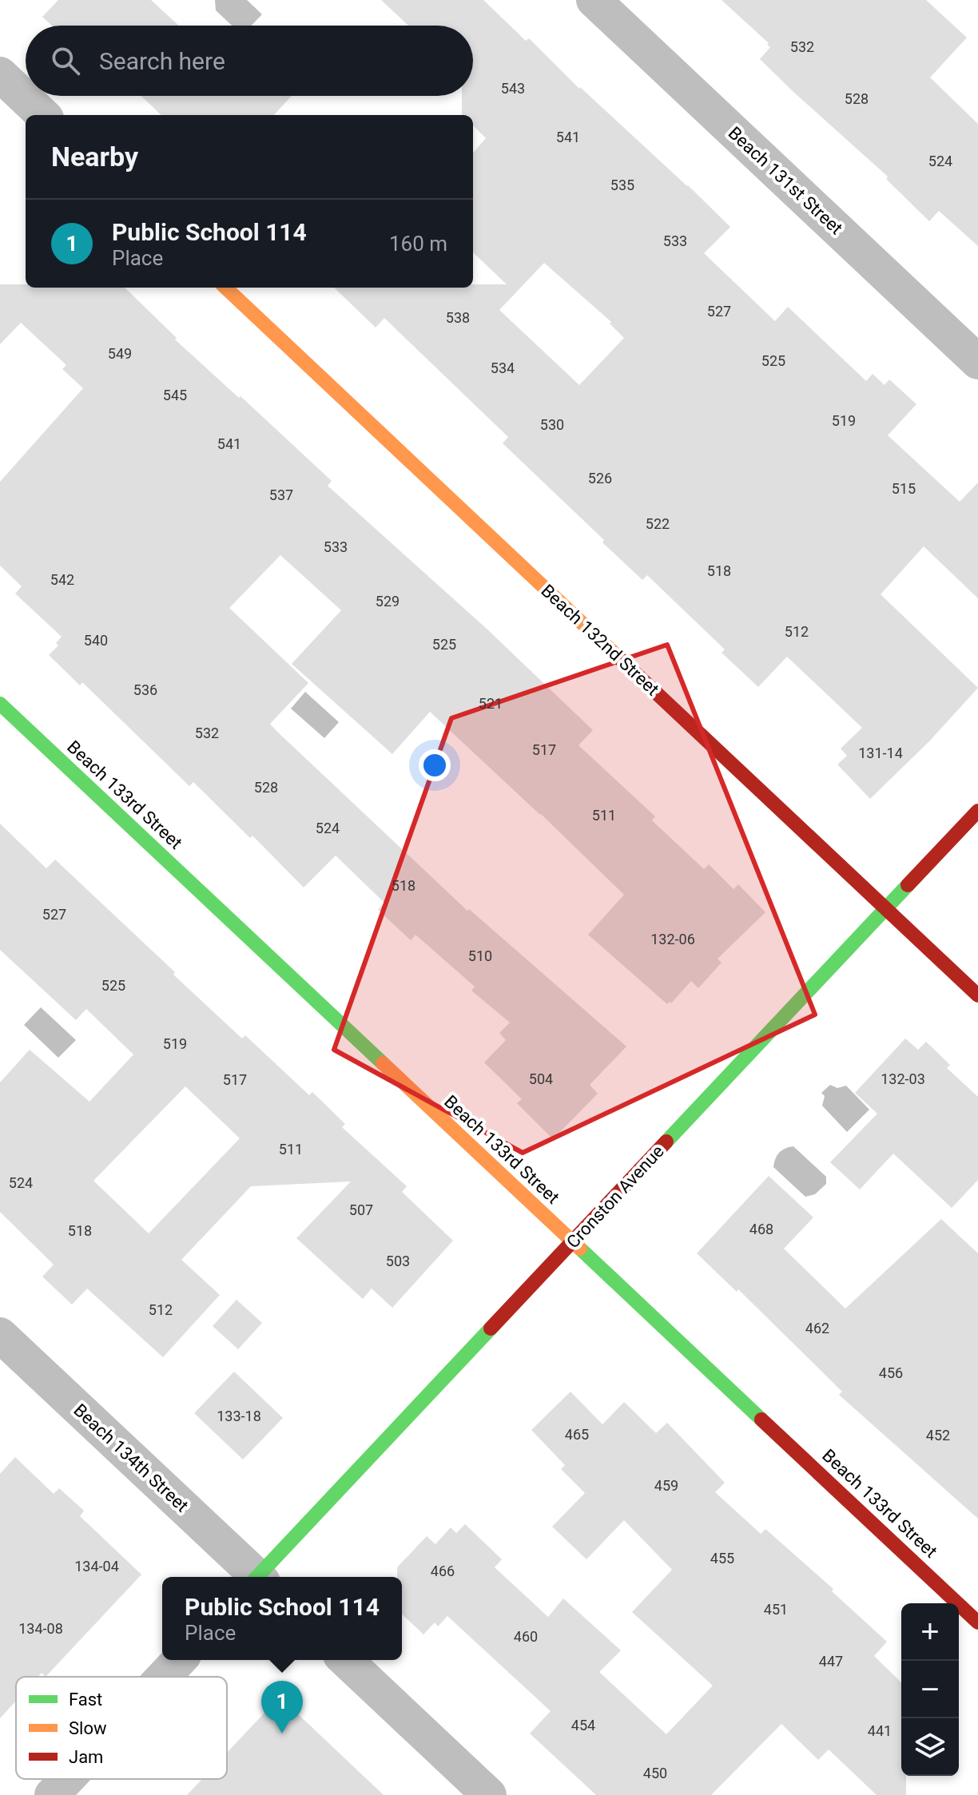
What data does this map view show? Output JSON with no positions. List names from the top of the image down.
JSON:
{
  "streets": {
    "street": [
      "Beach 131st Street",
      "Beach 132nd Street",
      "Beach 133rd Street",
      "Cronston Avenue",
      "Beach 134th Street"
    ]
  },
  "crossings": [
    ["Beach 132nd Street", "Cronston Avenue"],
    ["Beach 133rd Street", "Cronston Avenue"]
  ],
  "house_numbers": [
    "532",
    "543",
    "528",
    "541",
    "524",
    "535",
    "533",
    "527",
    "538",
    "549",
    "525",
    "534",
    "545",
    "519",
    "530",
    "541",
    "526",
    "515",
    "537",
    "522",
    "533",
    "518",
    "542",
    "529",
    "512",
    "540",
    "525",
    "536",
    "521",
    "532",
    "517",
    "131-14",
    "528",
    "511",
    "524",
    "518",
    "527",
    "132-06",
    "510",
    "525",
    "519",
    "504",
    "132-03",
    "517",
    "511",
    "524",
    "507",
    "468",
    "518",
    "503",
    "512",
    "462",
    "456",
    "133-18",
    "465",
    "452",
    "459",
    "455",
    "134-04",
    "466",
    "451",
    "134-08",
    "460",
    "447",
    "454",
    "441",
    "450"
  ],
  "legend": ["Fast", "Slow", "Jam"],
  "page": {
    "search": "Search here",
    "heading": "Nearby",
    "list": [
      {
        "mark": "1",
        "name": "Public School 114",
        "note": "Place",
        "value": "160 m"
      }
    ],
    "popup": ["Public School 114", "Place"],
    "map_buttons": ["+", "−"],
    "pins": "1"
  }
}
